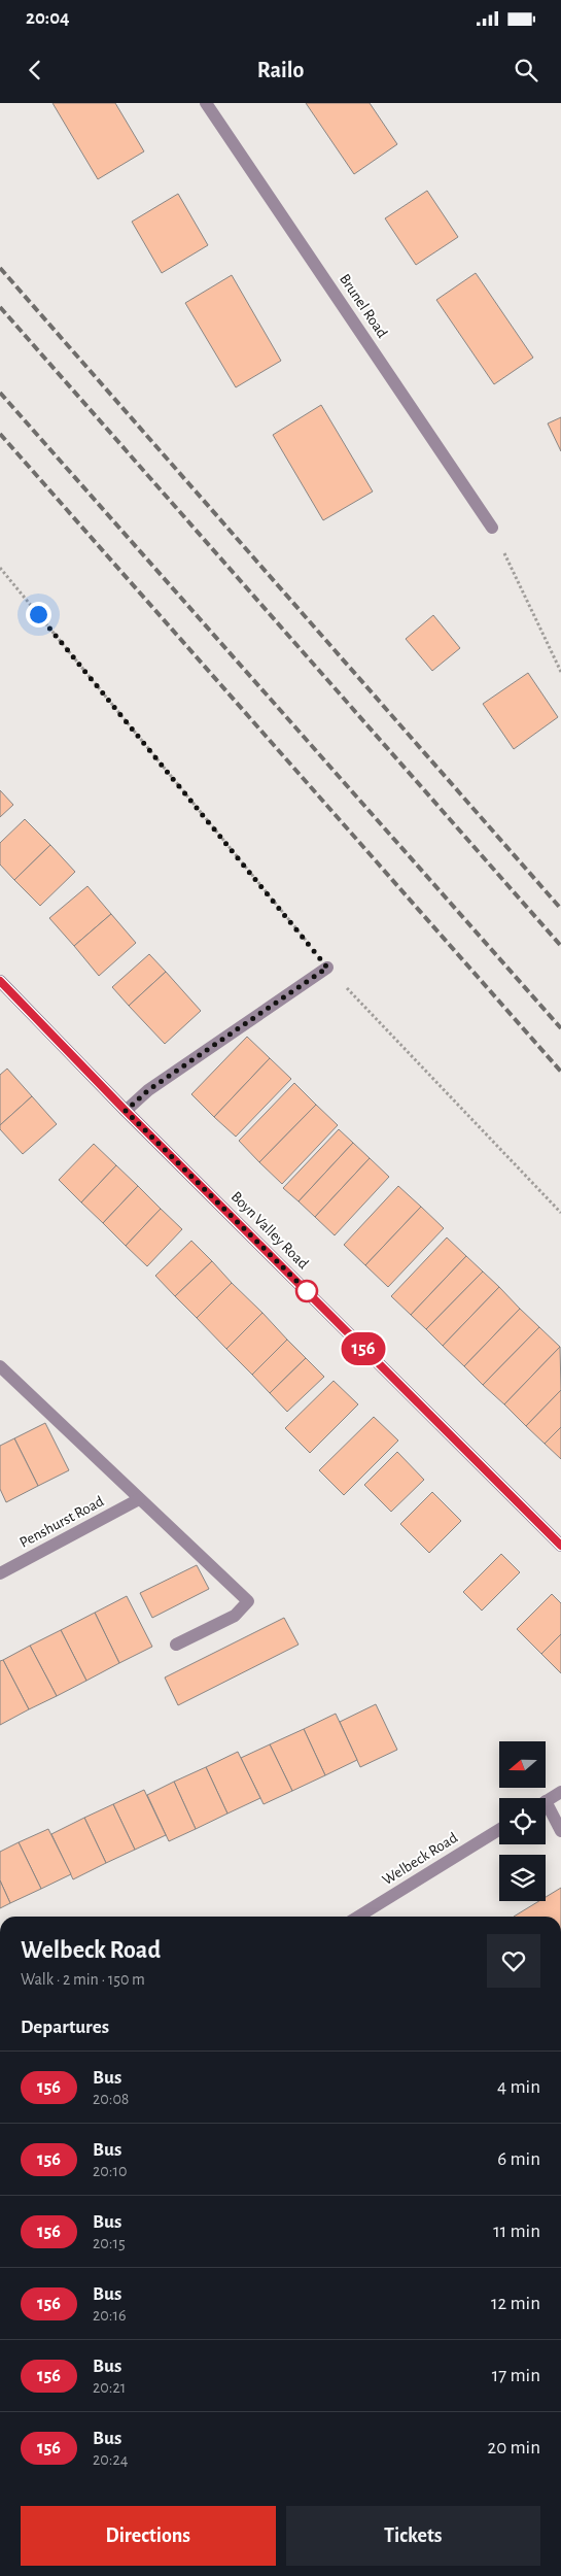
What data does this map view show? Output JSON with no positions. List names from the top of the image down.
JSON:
{
  "streets": {
    "street": [
      "Brunel Road",
      "Boyn Valley Road",
      "Penshurst Road",
      "Welbeck Road"
    ]
  },
  "lines": ["bus line 156"],
  "north": "left",
  "page": {
    "status": "20:04",
    "header": "Railo",
    "on_map": "156",
    "heading": [
      ["Welbeck Road", "Walk · 2 min · 150 m"],
      "Departures"
    ],
    "list": [
      {
        "mark": "156",
        "name": "Bus",
        "note": "20:08",
        "value": "4 min"
      },
      {
        "mark": "156",
        "name": "Bus",
        "note": "20:10",
        "value": "6 min"
      },
      {
        "mark": "156",
        "name": "Bus",
        "note": "20:15",
        "value": "11 min"
      },
      {
        "mark": "156",
        "name": "Bus",
        "note": "20:16",
        "value": "12 min"
      },
      {
        "mark": "156",
        "name": "Bus",
        "note": "20:21",
        "value": "17 min"
      },
      {
        "mark": "156",
        "name": "Bus",
        "note": "20:24",
        "value": "20 min"
      }
    ],
    "buttons": ["Directions", "Tickets"]
  }
}
